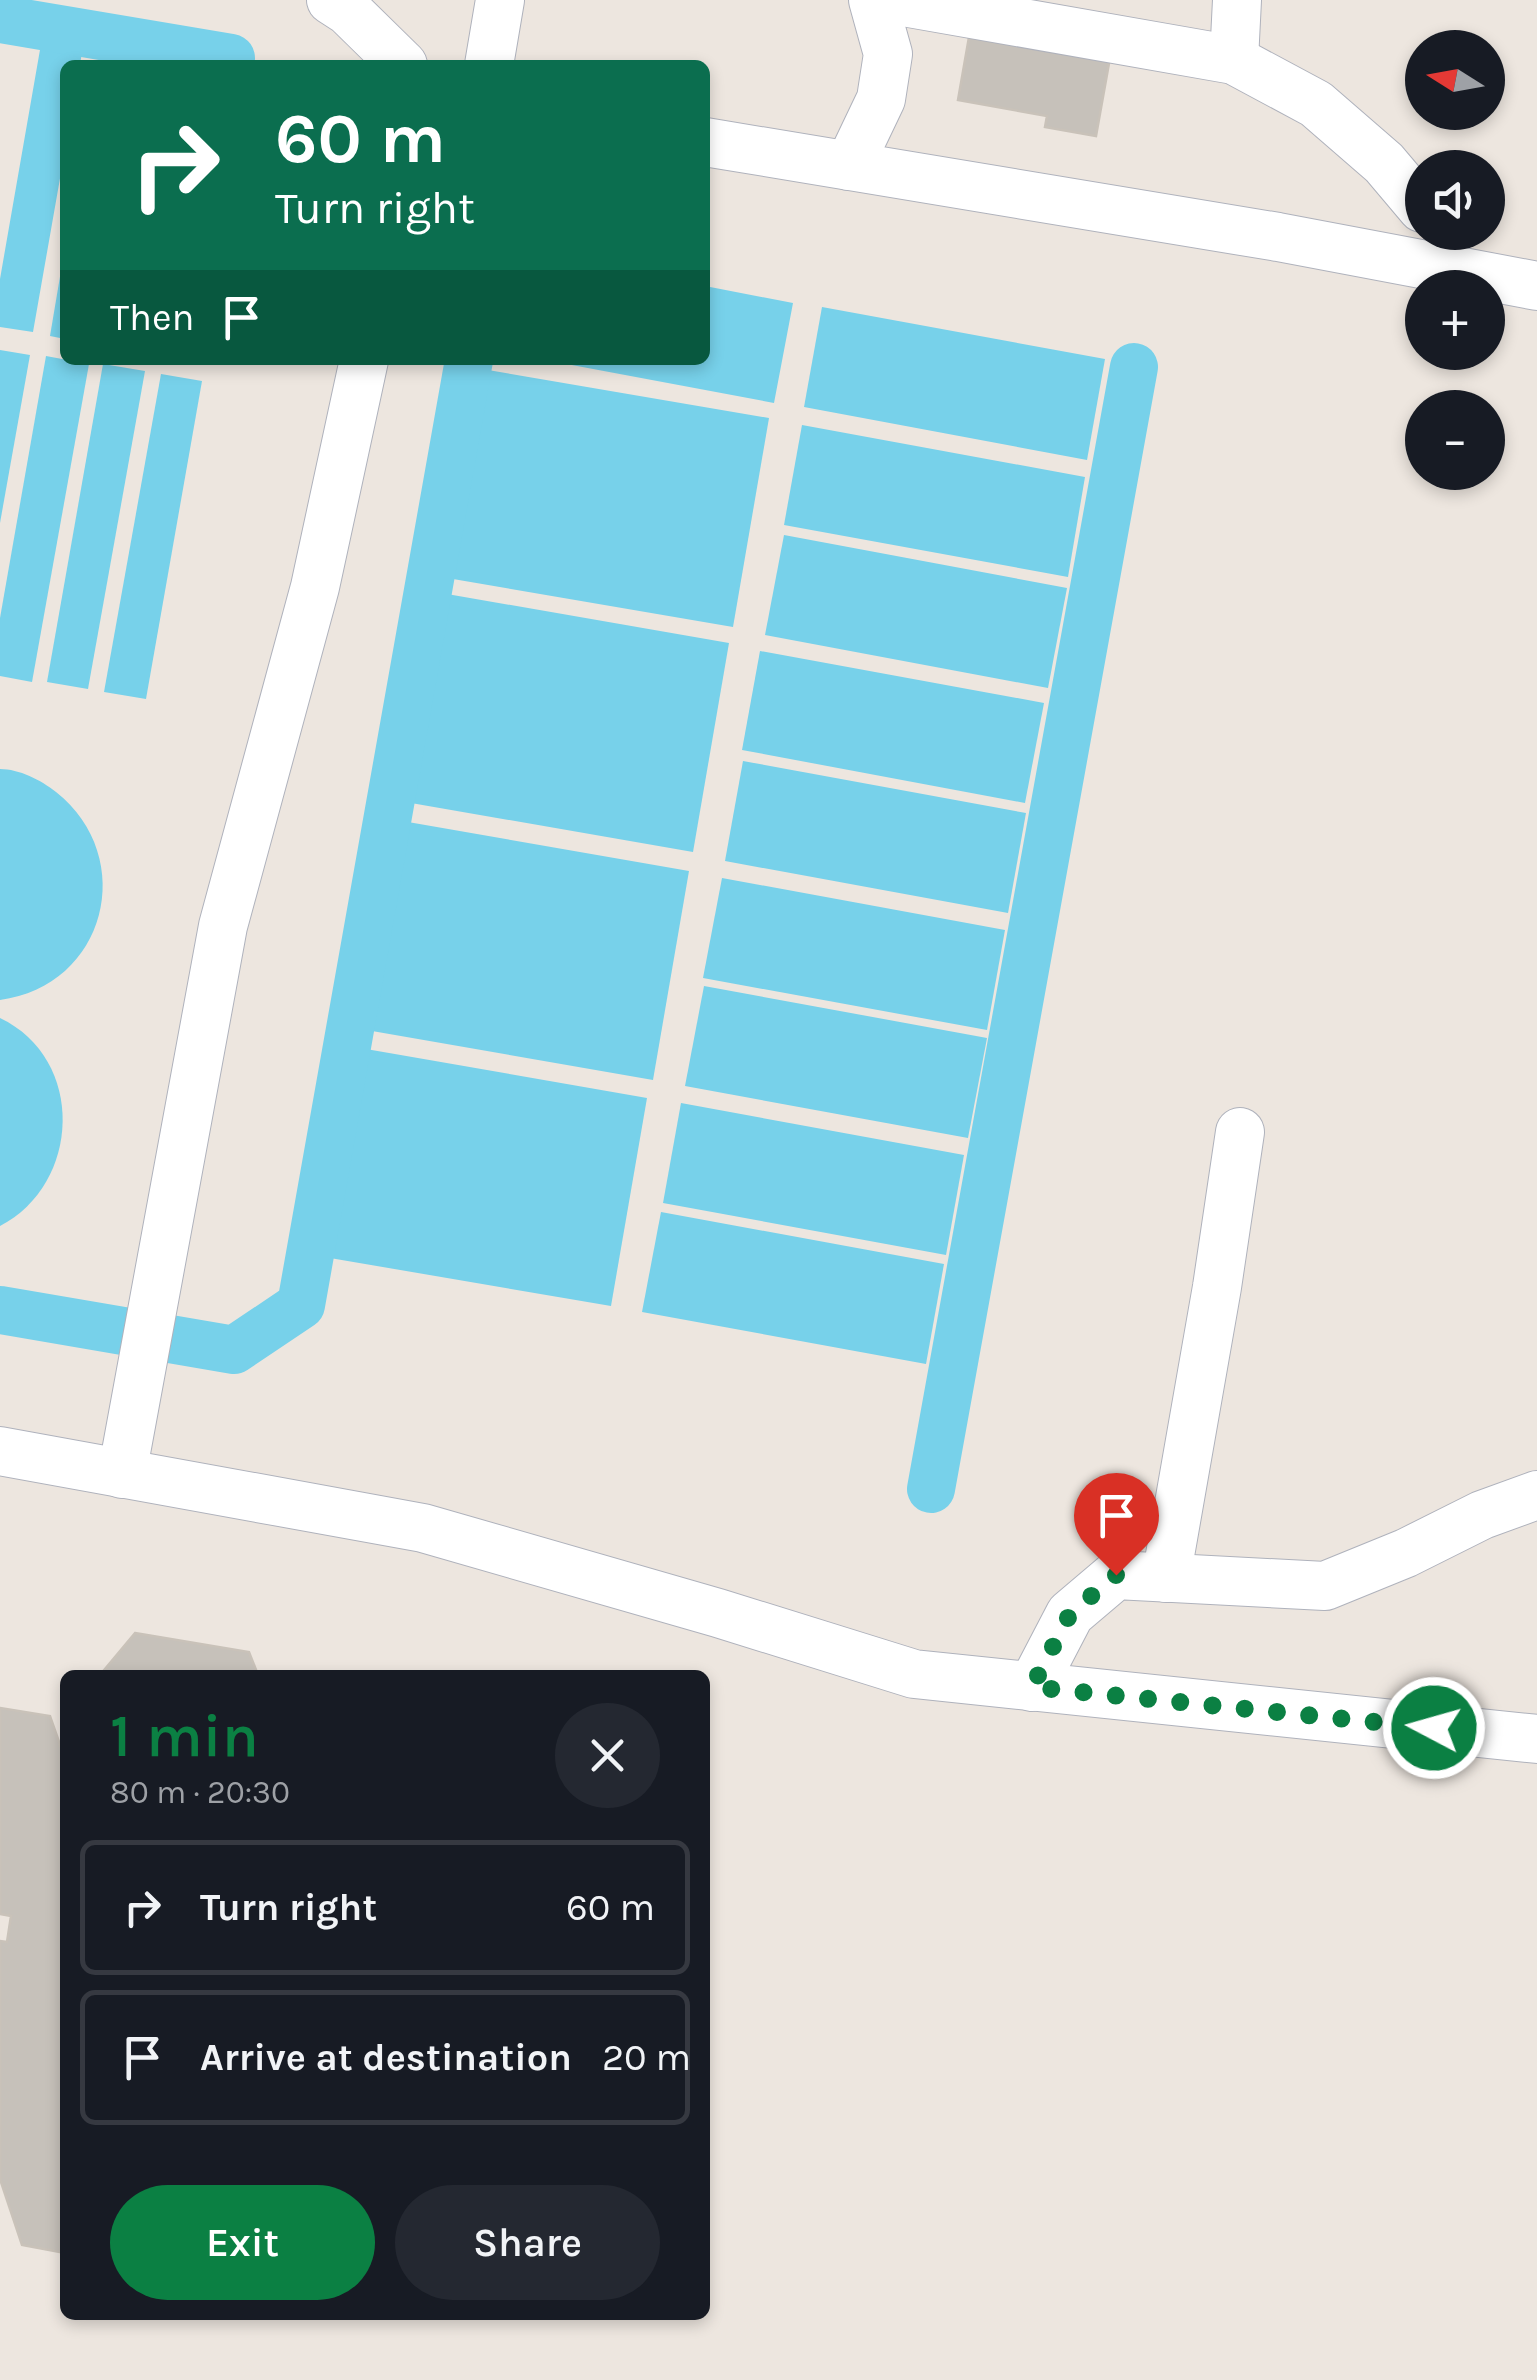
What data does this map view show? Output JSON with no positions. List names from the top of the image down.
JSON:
{
  "north": "left",
  "page": {
    "map_buttons": ["+", "−"],
    "turn": ["60 m", "Turn right"],
    "then": "Then",
    "heading": ["1 min", "80 m · 20:30"],
    "list": [
      {
        "name": "Turn right",
        "value": "60 m"
      },
      {
        "name": "Arrive at destination",
        "value": "20 m"
      }
    ],
    "buttons": ["Exit", "Share"]
  }
}
